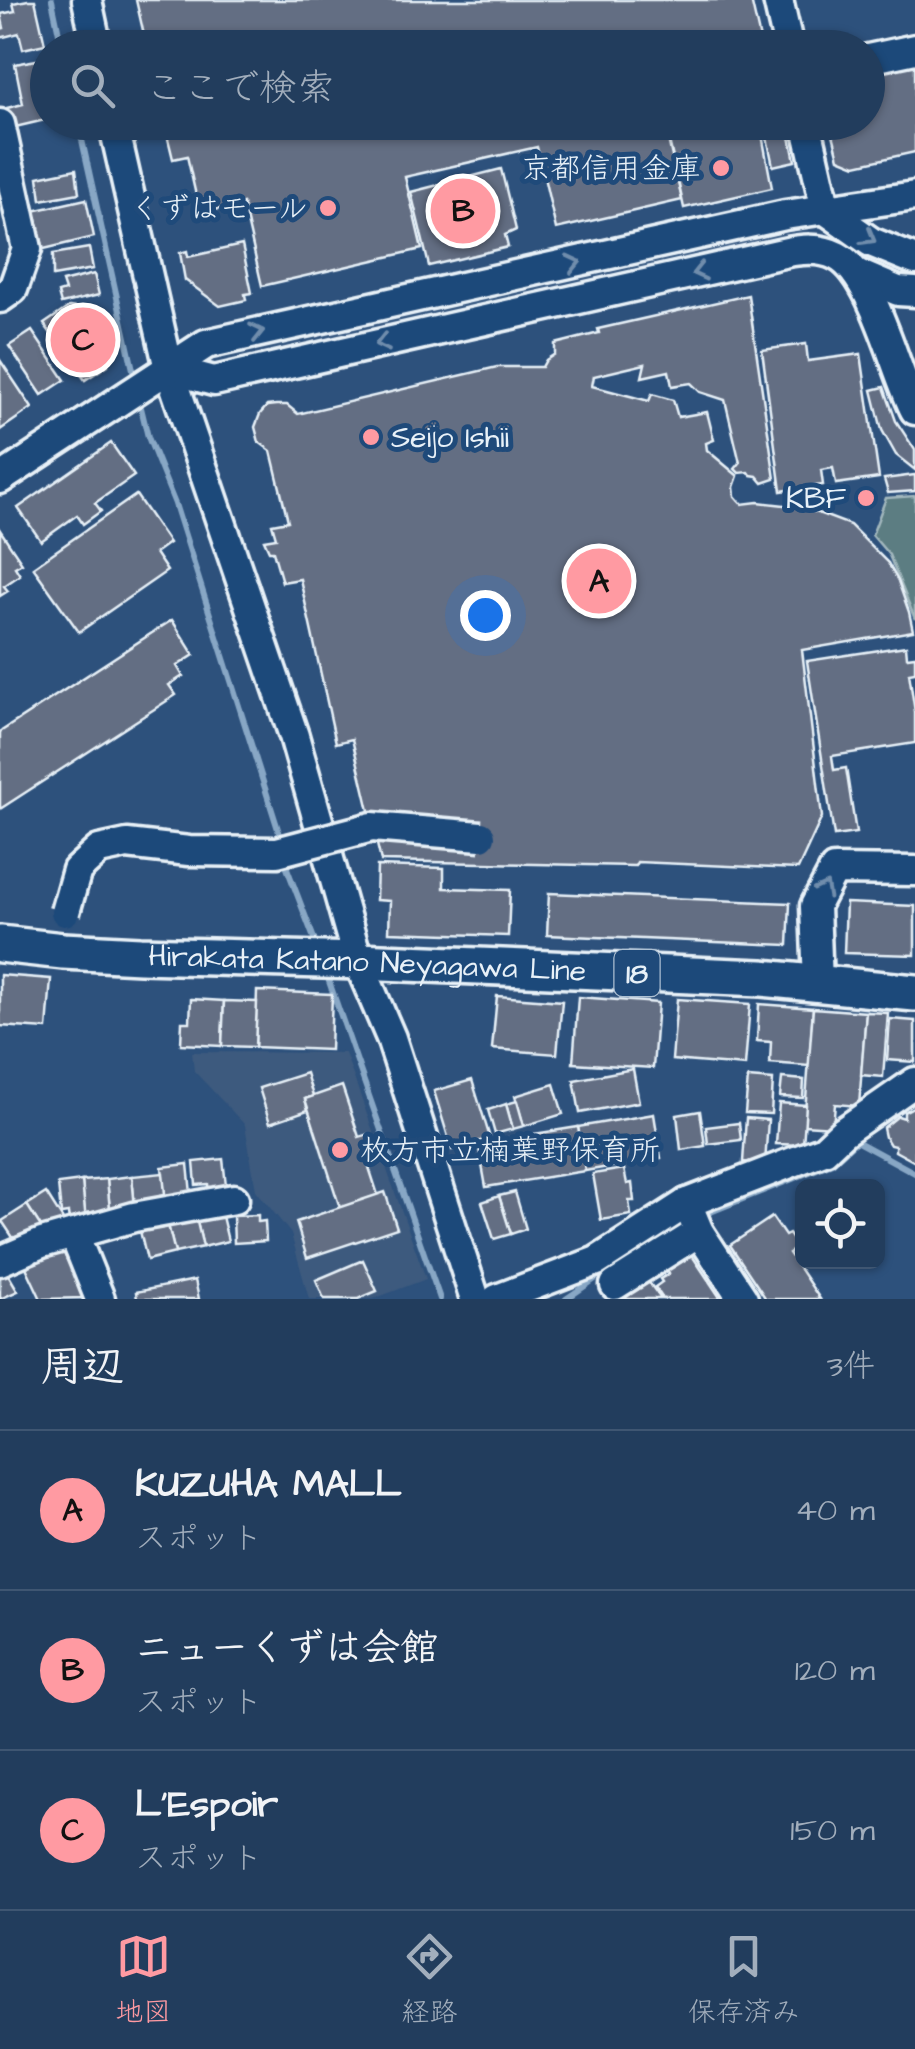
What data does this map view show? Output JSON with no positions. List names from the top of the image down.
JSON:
{
  "streets": {
    "main road": ["Hirakata Katano Neyagawa Line", "18"]
  },
  "places": [
    "京都信用金庫",
    "くずはモール",
    "Seijo Ishii",
    "KBF",
    "枚方市立楠葉野保育所"
  ],
  "page": {
    "search": "ここで検索",
    "pins": ["B", "C", "A"],
    "heading": ["周辺", "3件"],
    "list": [
      {
        "mark": "A",
        "name": "KUZUHA MALL",
        "note": "スポット",
        "value": "40 m"
      },
      {
        "mark": "B",
        "name": "ニューくずは会館",
        "note": "スポット",
        "value": "120 m"
      },
      {
        "mark": "C",
        "name": "L'Espoir",
        "note": "スポット",
        "value": "150 m"
      }
    ],
    "nav": ["地図", "経路", "保存済み"]
  }
}
